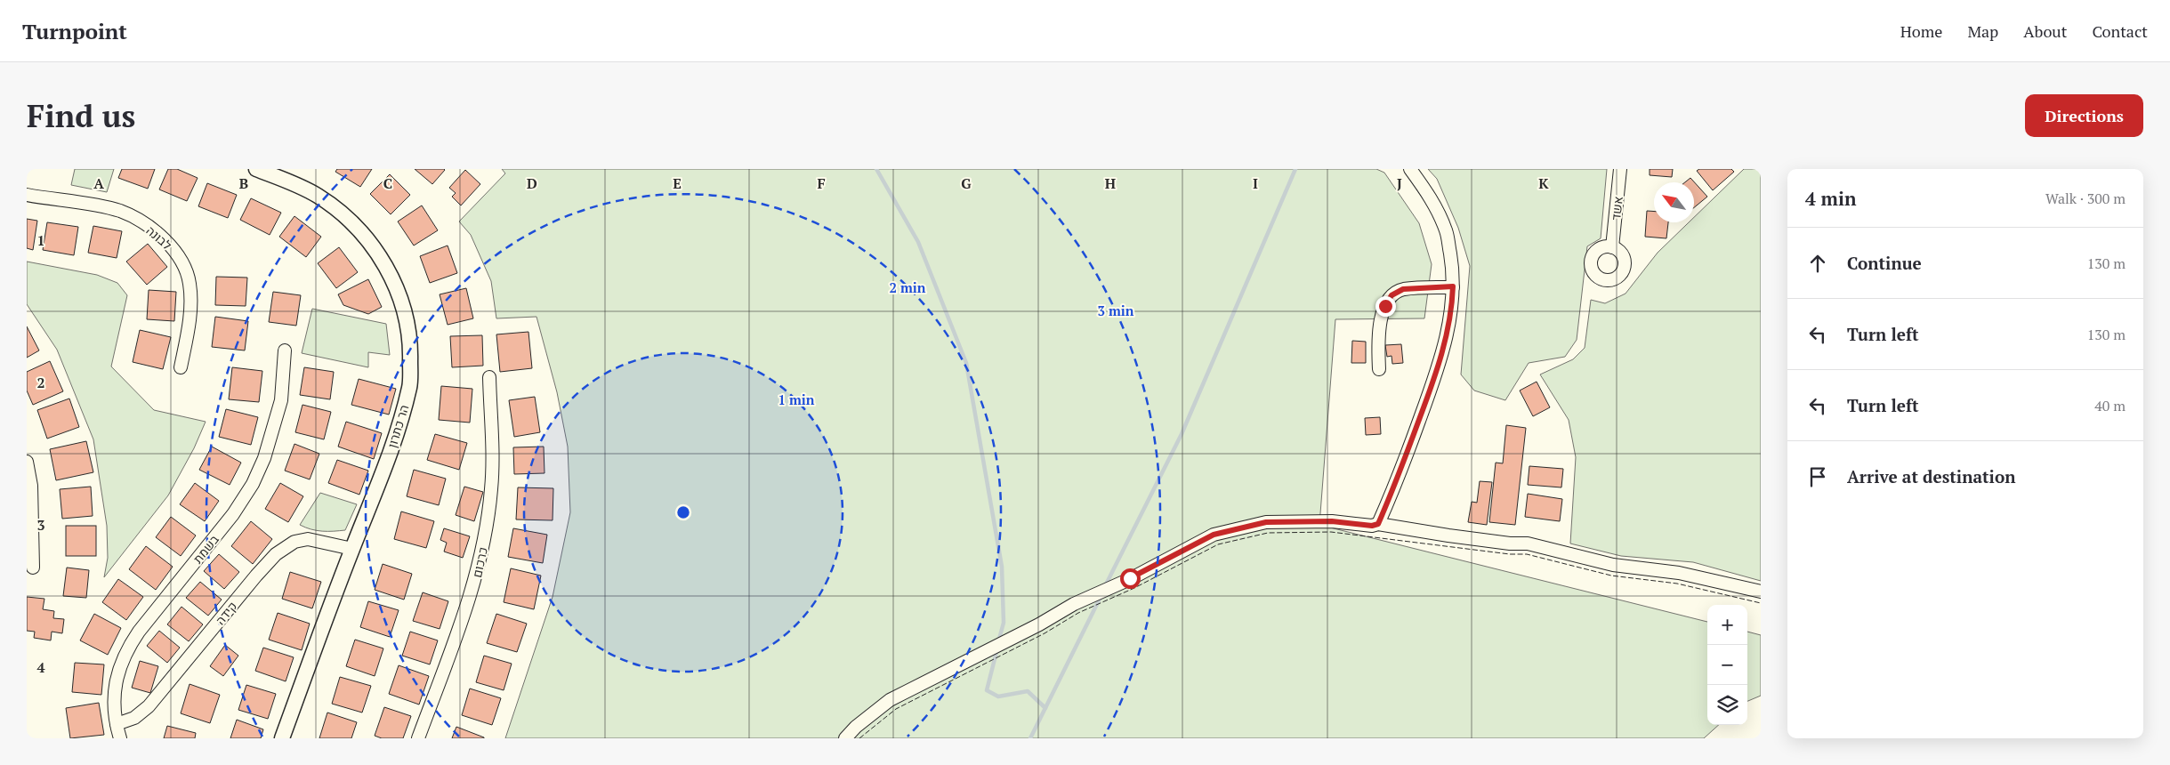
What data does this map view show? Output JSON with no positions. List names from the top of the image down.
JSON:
{
  "streets": {
    "street": [
      "אשד",
      "לבונה",
      "הר כתרון",
      "בשמת",
      "כרכום",
      "קידה"
    ]
  },
  "crossings": [
    ["הר כתרון", "קידה"],
    ["בשמת", "קידה"]
  ],
  "north": "top left",
  "page": {
    "header": "Turnpoint",
    "nav": [
      "Home",
      "Map",
      "About",
      "Contact"
    ],
    "buttons": "Directions",
    "title": "Find us",
    "heading": ["4 min", "Walk · 300 m"],
    "list": [
      ["Continue", "130 m"],
      ["Turn left", "130 m"],
      ["Turn left", "40 m"],
      "Arrive at destination"
    ],
    "map_buttons": ["+", "−"]
  },
  "grid": {
    "columns": [
      "A",
      "B",
      "C",
      "D",
      "E",
      "F",
      "G",
      "H",
      "I",
      "J",
      "K"
    ],
    "rows": [
      "1",
      "2",
      "3",
      "4"
    ]
  },
  "rings": ["2 min", "3 min", "1 min"]
}
